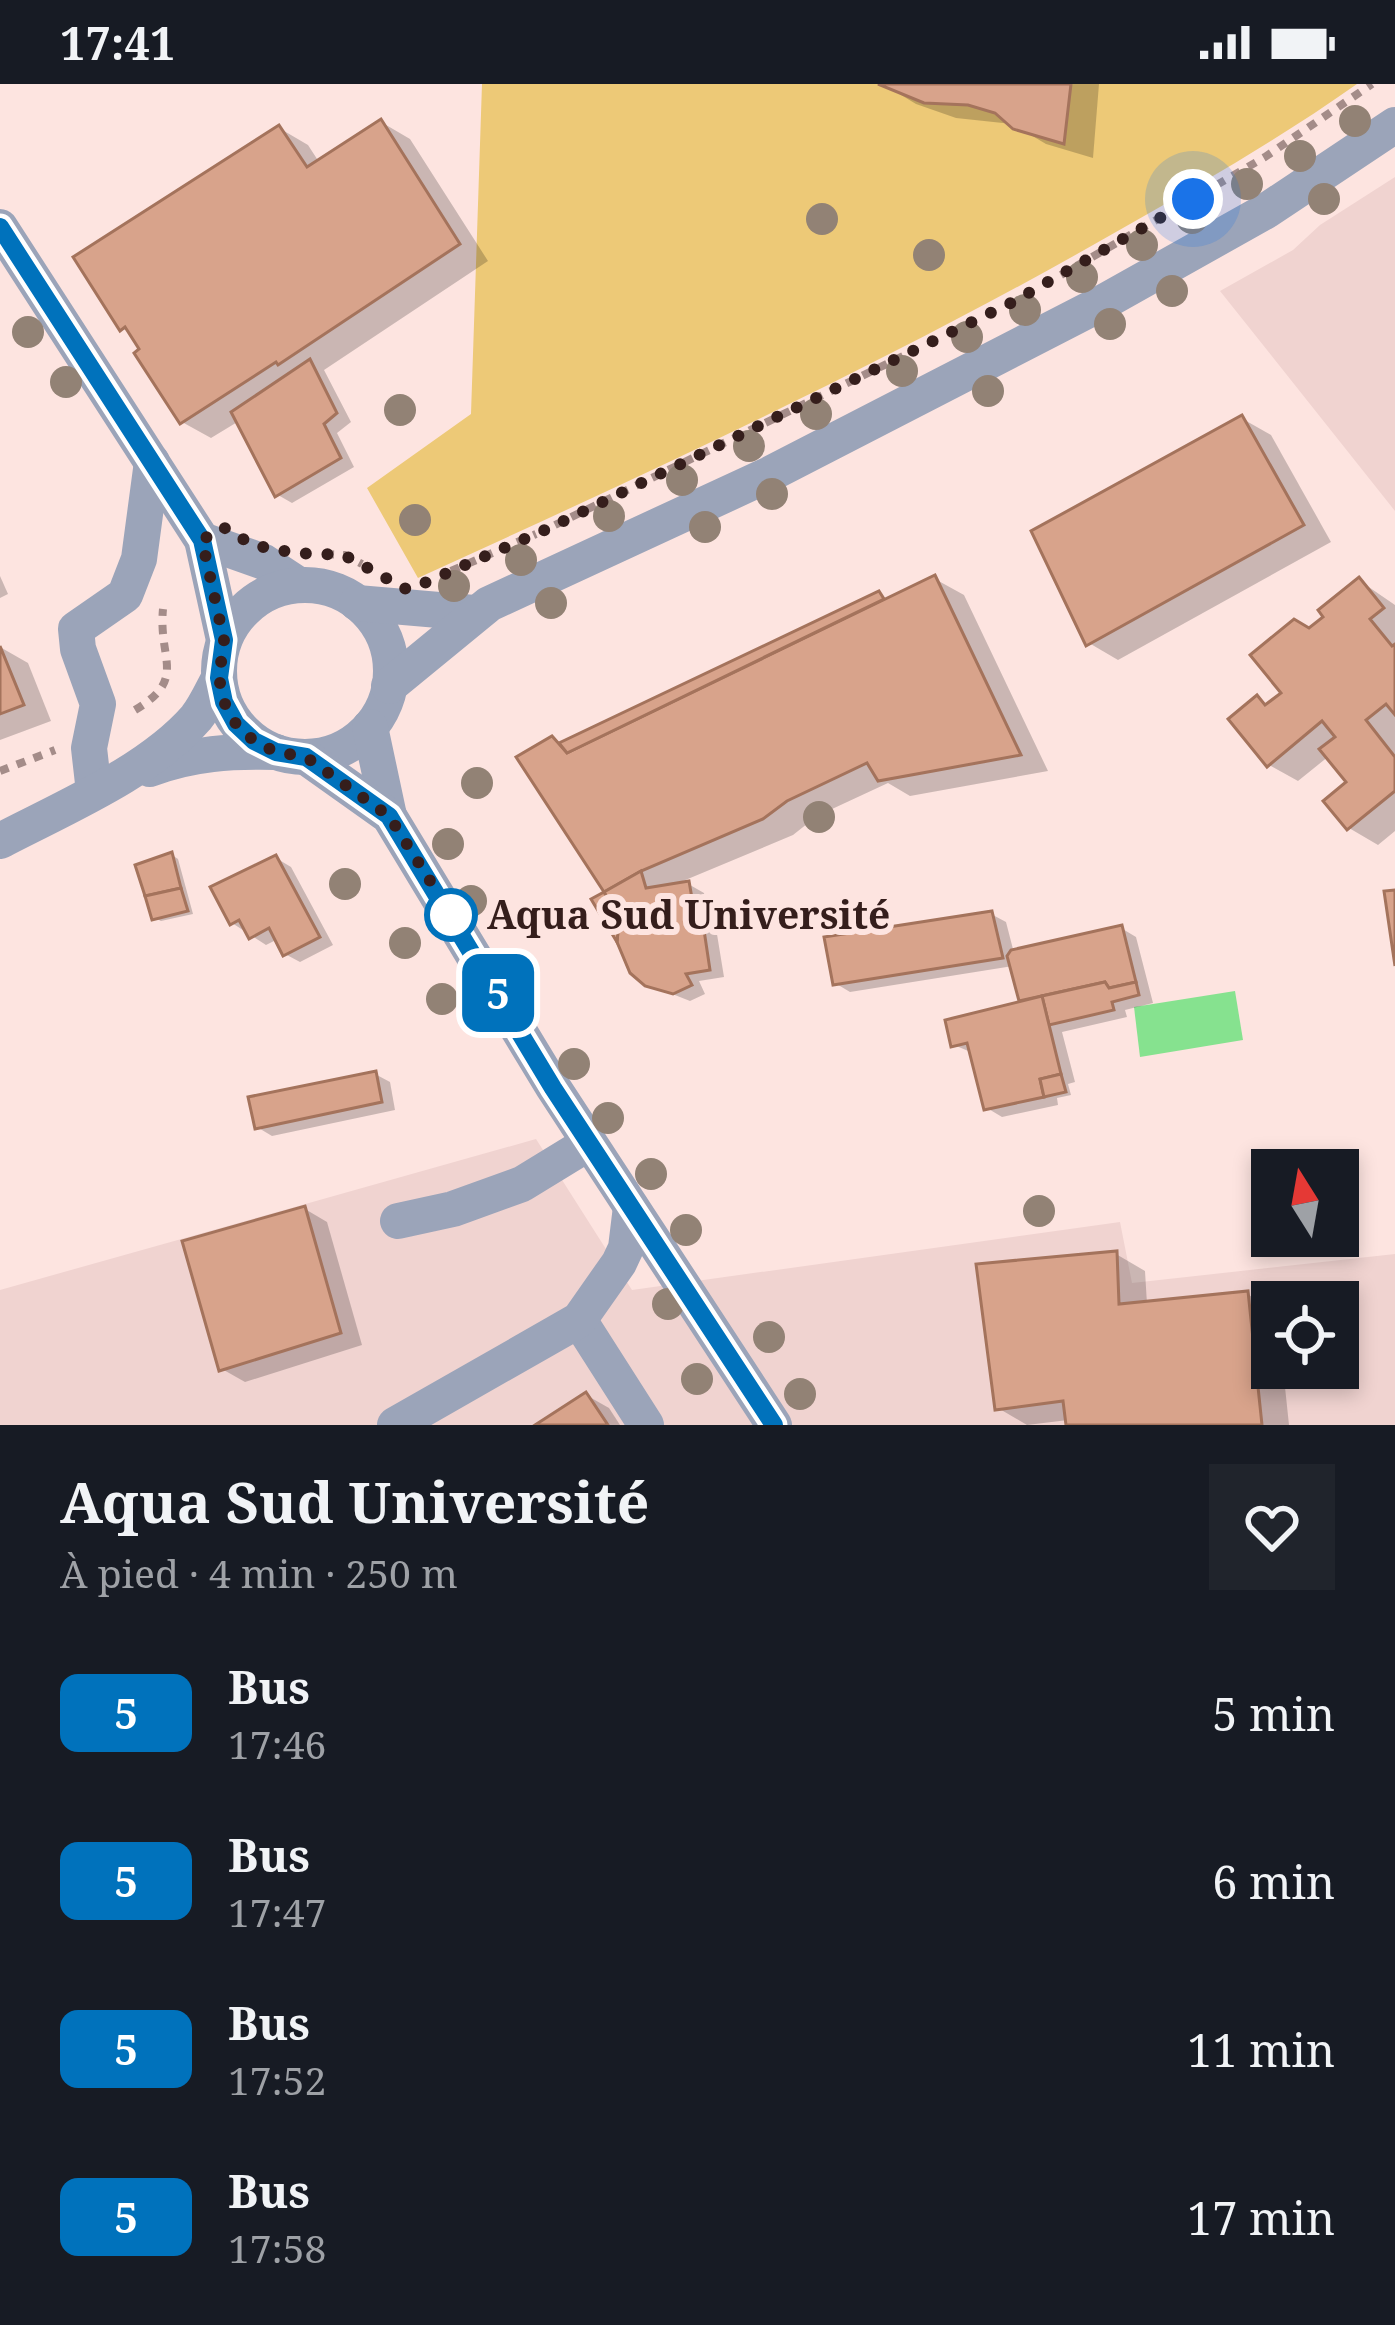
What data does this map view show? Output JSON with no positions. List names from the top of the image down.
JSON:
{
  "places": ["Aqua Sud Université"],
  "lines": ["bus line 5"],
  "north": "top",
  "page": {
    "status": "17:41",
    "on_map": "5",
    "heading": ["Aqua Sud Université", "À pied · 4 min · 250 m"],
    "list": [
      {
        "mark": "5",
        "name": "Bus",
        "note": "17:46",
        "value": "5 min"
      },
      {
        "mark": "5",
        "name": "Bus",
        "note": "17:47",
        "value": "6 min"
      },
      {
        "mark": "5",
        "name": "Bus",
        "note": "17:52",
        "value": "11 min"
      },
      {
        "mark": "5",
        "name": "Bus",
        "note": "17:58",
        "value": "17 min"
      }
    ]
  }
}
